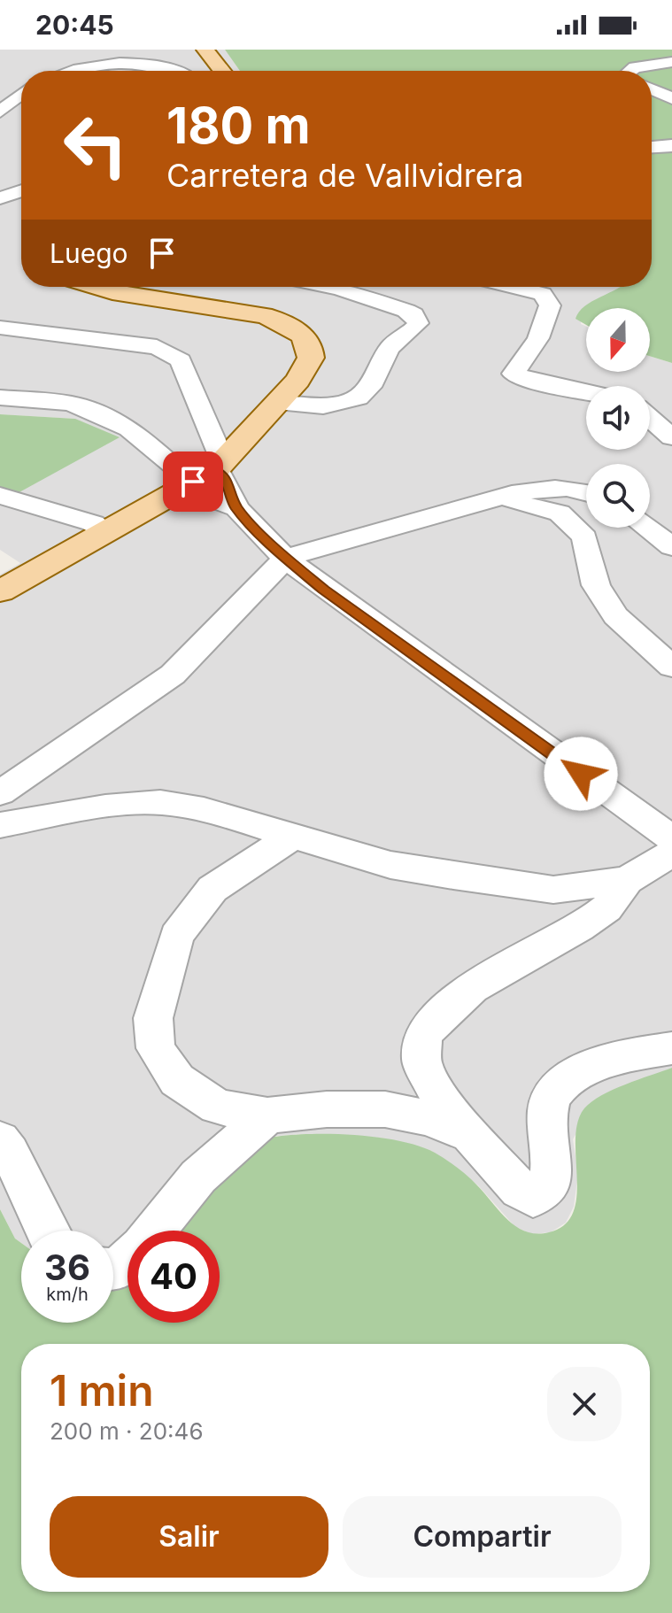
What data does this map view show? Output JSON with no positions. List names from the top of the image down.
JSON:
{
  "north": "bottom",
  "page": {
    "status": "20:45",
    "turn": ["180 m", "Carretera de Vallvidrera"],
    "then": "Luego",
    "speed": "36 km/h",
    "limit": "40",
    "heading": ["1 min", "200 m · 20:46"],
    "buttons": ["Salir", "Compartir"]
  }
}
